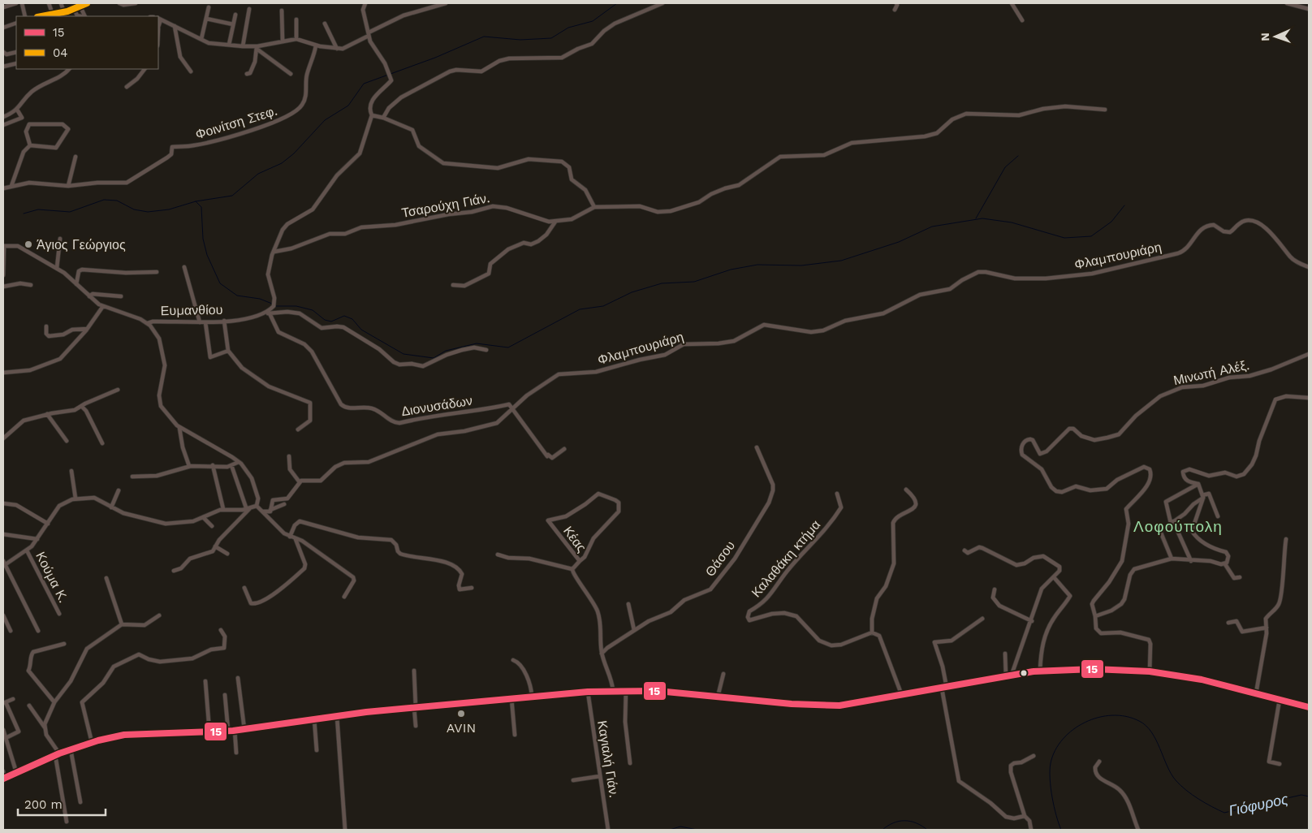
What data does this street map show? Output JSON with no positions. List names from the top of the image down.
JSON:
{
  "streets": {
    "street": [
      "Φοινίτση Στεφ.",
      "Τσαρούχη Γιάν.",
      "Φλαμπουριάρη",
      "Ευμανθίου",
      "Μινωτή Αλέξ.",
      "Διονυσάδων",
      "Κέας",
      "Θάσου",
      "Καλαθάκη κτήμα",
      "Κούμα Κ.",
      "Καγιαλή Γιάν."
    ]
  },
  "crossings": [
    ["Φλαμπουριάρη", "Διονυσάδων"],
    ["Ευμανθίου", "Διονυσάδων"]
  ],
  "districts": ["Λοφούπολη"],
  "water": ["Γιόφυρος"],
  "places": ["Άγιος Γεώργιος", "AVIN"],
  "lines": ["transit line 04", "transit line 15"],
  "legend": ["15", "04"],
  "scale_bar": "200 m",
  "north": "left"
}
